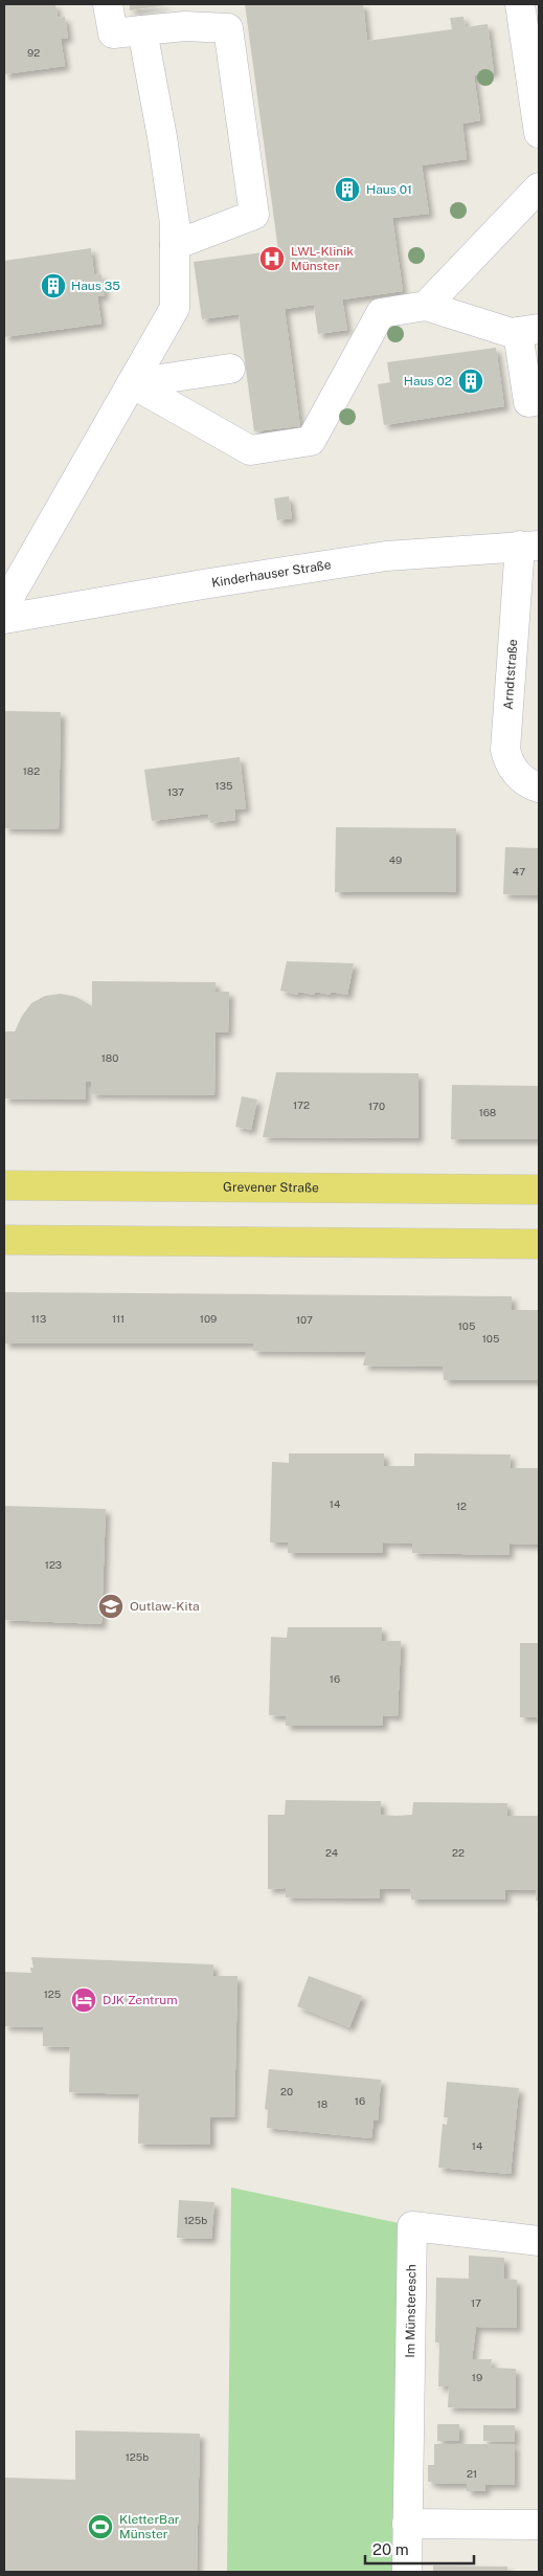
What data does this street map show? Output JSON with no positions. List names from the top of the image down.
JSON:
{
  "streets": {
    "main road": ["Grevener Straße"],
    "street": ["Kinderhauser Straße", "Arndtstraße", "Im Münsteresch"]
  },
  "crossings": [
    ["Kinderhauser Straße", "Arndtstraße"]
  ],
  "places": {
    "building": ["Haus 01", "Haus 35", "Haus 02"],
    "hospital": ["LWL-Klinik Münster"],
    "school or university": ["Outlaw-Kita"],
    "hotel": ["DJK Zentrum"],
    "sports": ["KletterBar Münster"]
  },
  "house_numbers": [
    "92",
    "182",
    "135",
    "137",
    "49",
    "47",
    "180",
    "172",
    "170",
    "168",
    "113",
    "111",
    "109",
    "107",
    "105",
    "105",
    "14",
    "12",
    "123",
    "16",
    "24",
    "22",
    "125",
    "20",
    "16",
    "18",
    "14",
    "125b",
    "17",
    "19",
    "125b",
    "21"
  ],
  "scale_bar": "20 m"
}
